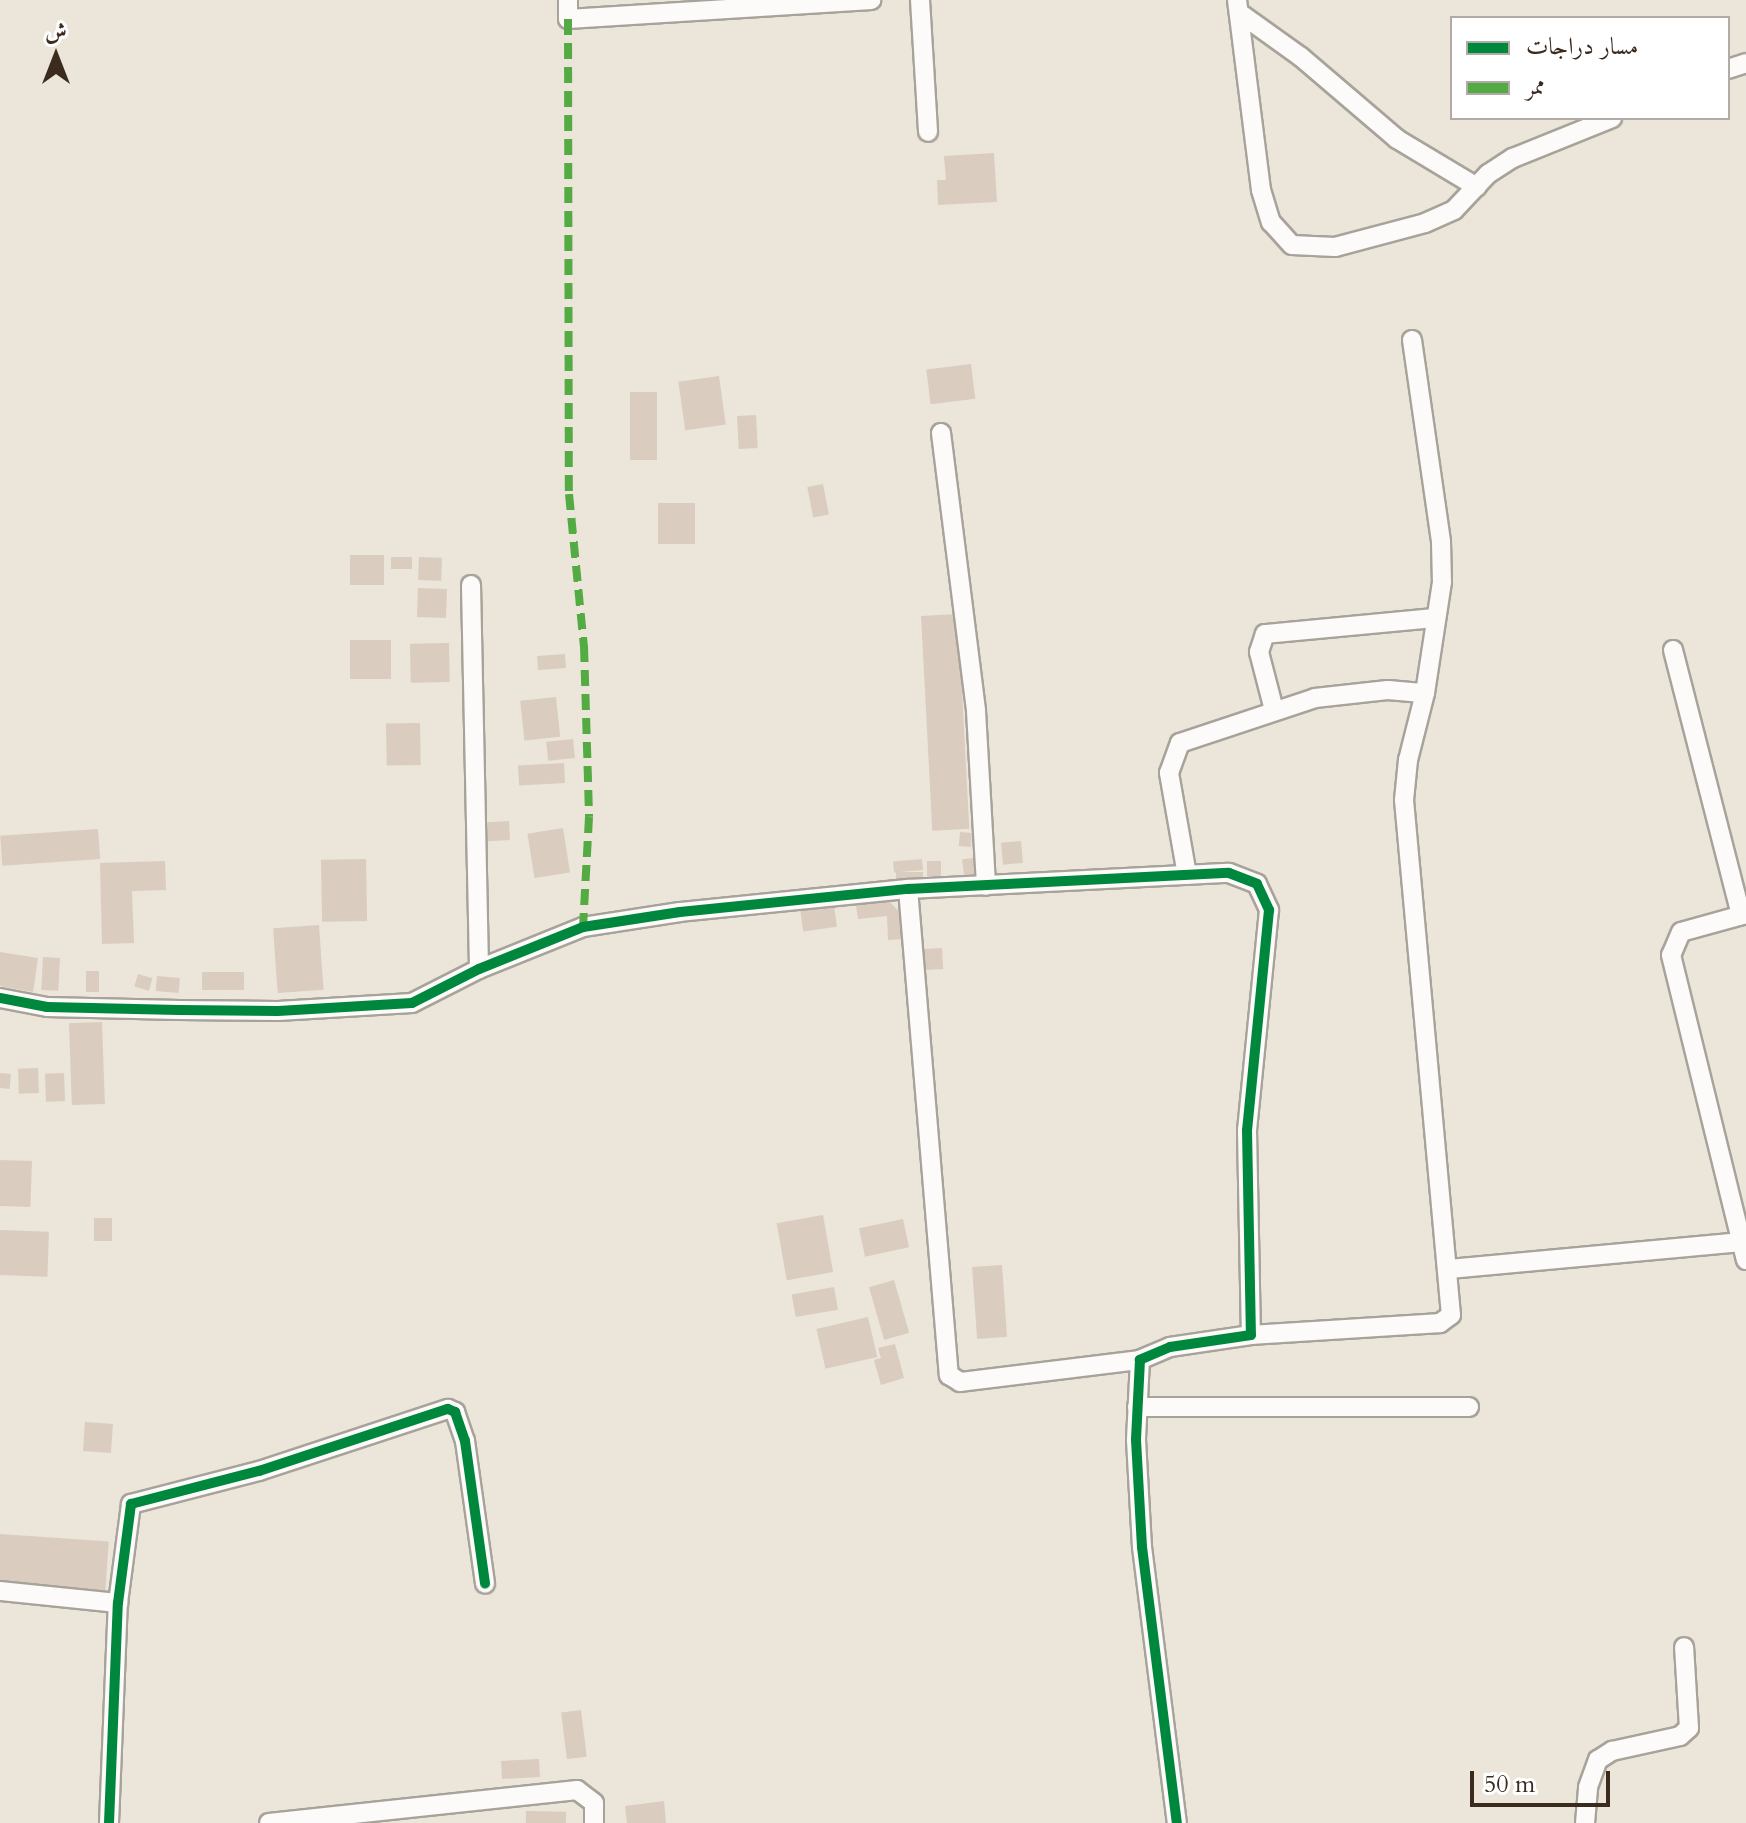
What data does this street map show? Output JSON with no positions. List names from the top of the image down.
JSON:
{
  "legend": ["مسار دراجات", "ممر"],
  "scale_bar": "50 m",
  "north": "top"
}
